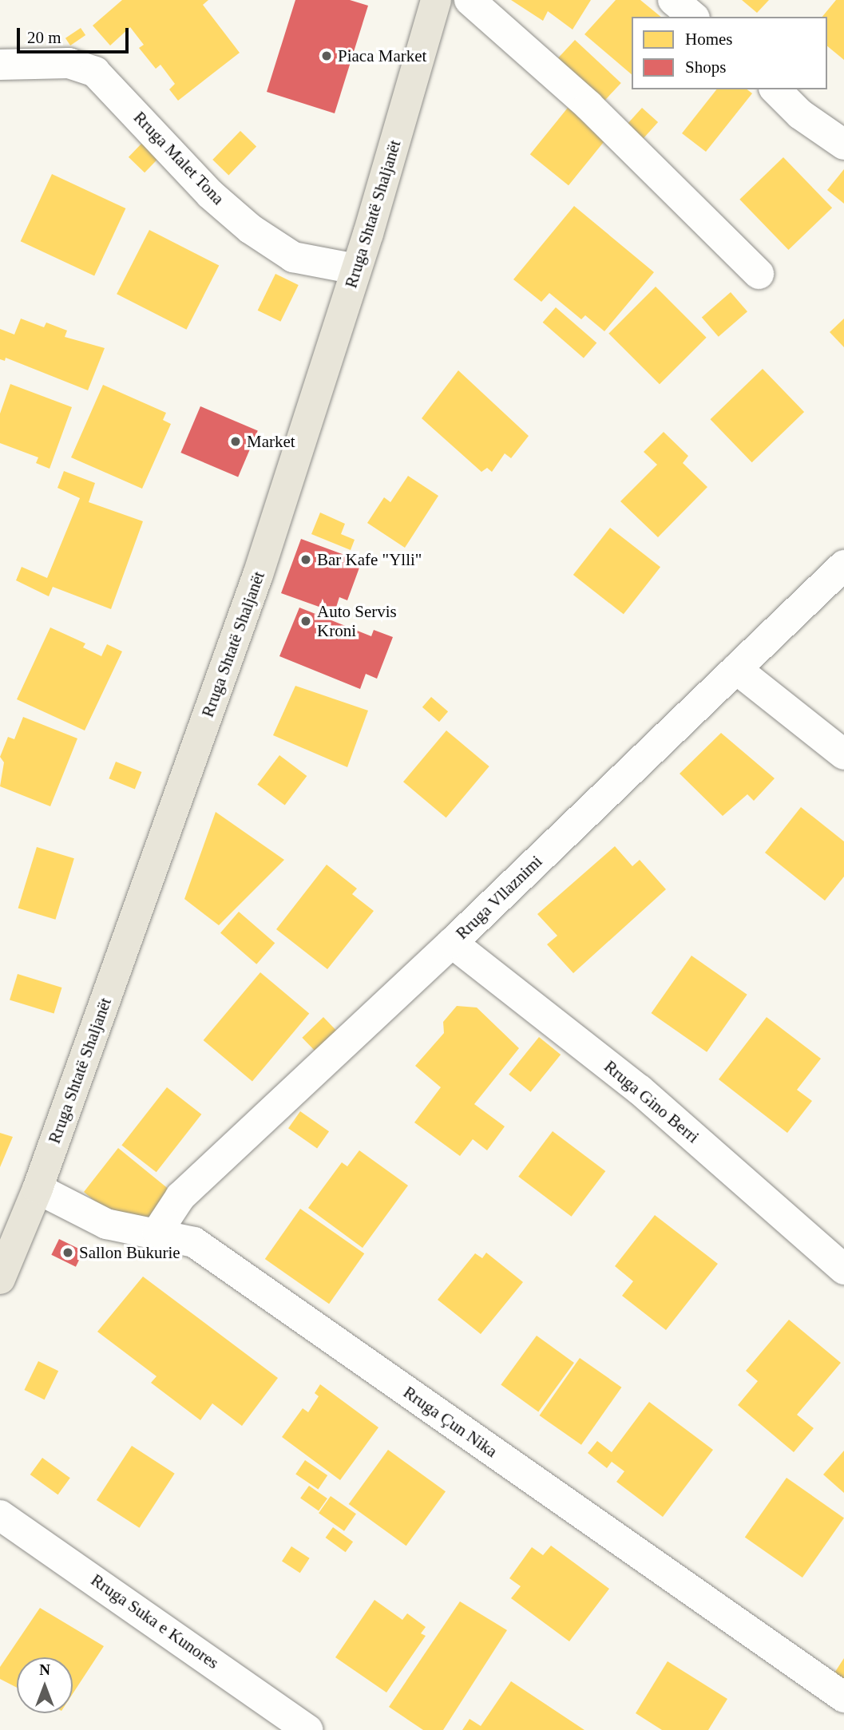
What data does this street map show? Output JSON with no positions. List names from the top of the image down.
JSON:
{
  "streets": {
    "main road": ["Rruga Shtatë Shaljanët"],
    "street": [
      "Rruga Malet Tona",
      "Rruga Vllaznimi",
      "Rruga Gino Berri",
      "Rruga Çun Nika",
      "Rruga Suka e Kunores"
    ]
  },
  "crossings": [
    ["Rruga Malet Tona", "Rruga Shtatë Shaljanët"],
    ["Rruga Shtatë Shaljanët", "Rruga Çun Nika"],
    ["Rruga Vllaznimi", "Rruga Gino Berri"],
    ["Rruga Vllaznimi", "Rruga Çun Nika"]
  ],
  "places": [
    "Piaca Market",
    "Market",
    "Bar Kafe \"Ylli\"",
    "Auto Servis Kroni",
    "Sallon Bukurie"
  ],
  "legend": ["Homes", "Shops"],
  "scale_bar": "20 m",
  "north": "top"
}
